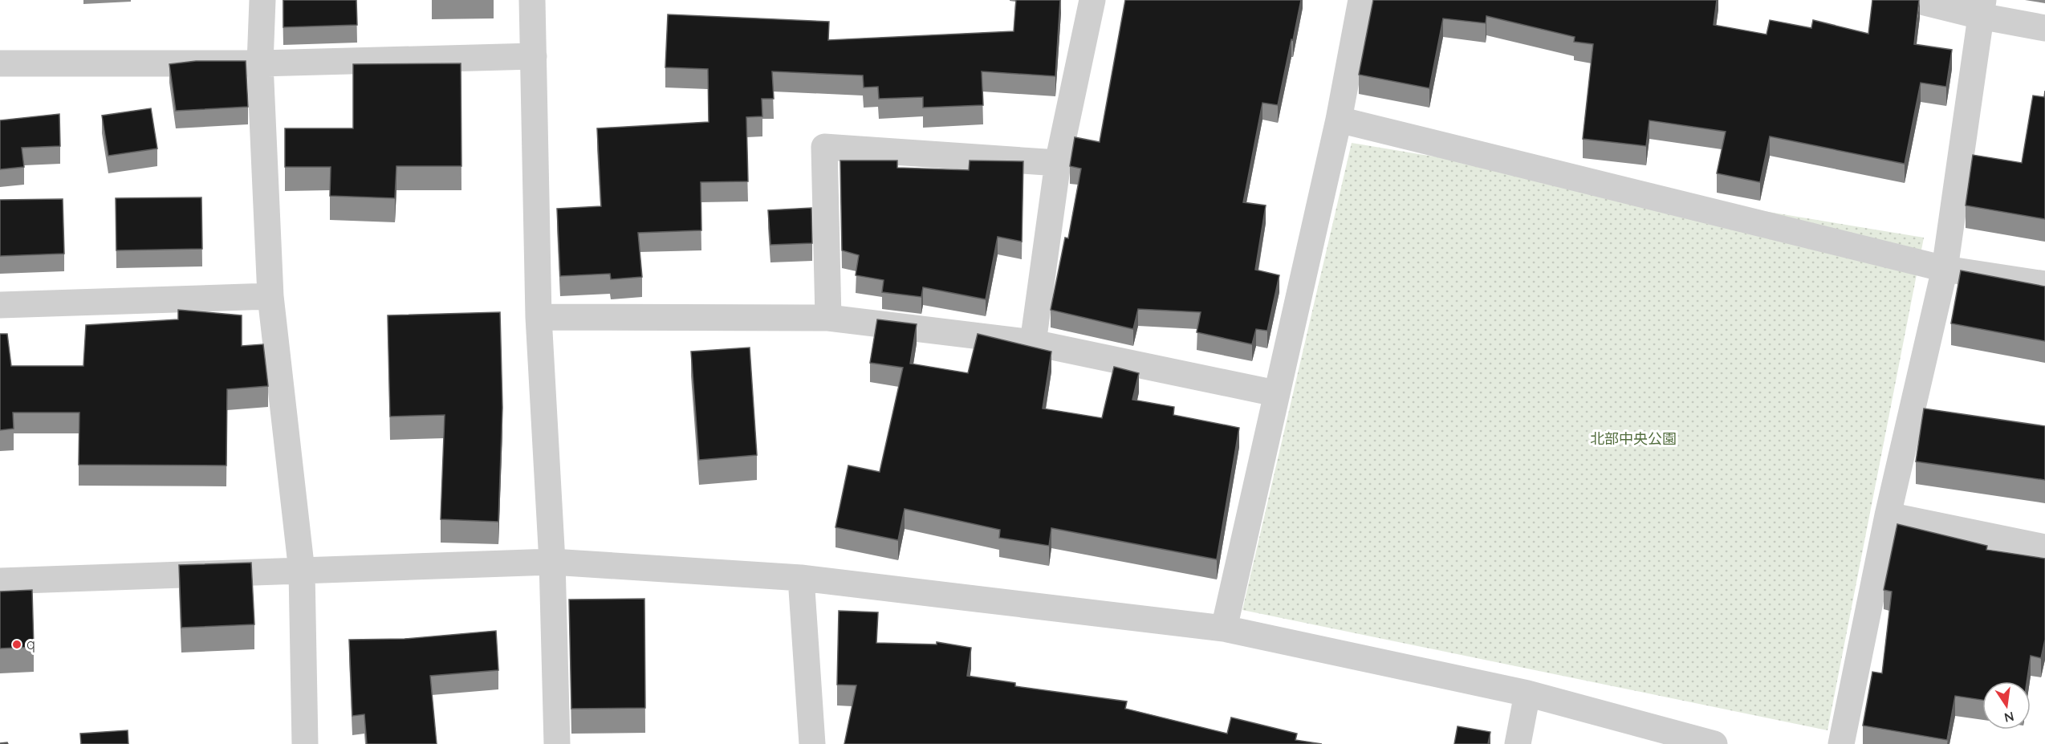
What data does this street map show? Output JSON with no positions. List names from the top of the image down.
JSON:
{
  "parks": ["北部中央公園"],
  "places": ["q"],
  "north": "bottom"
}
